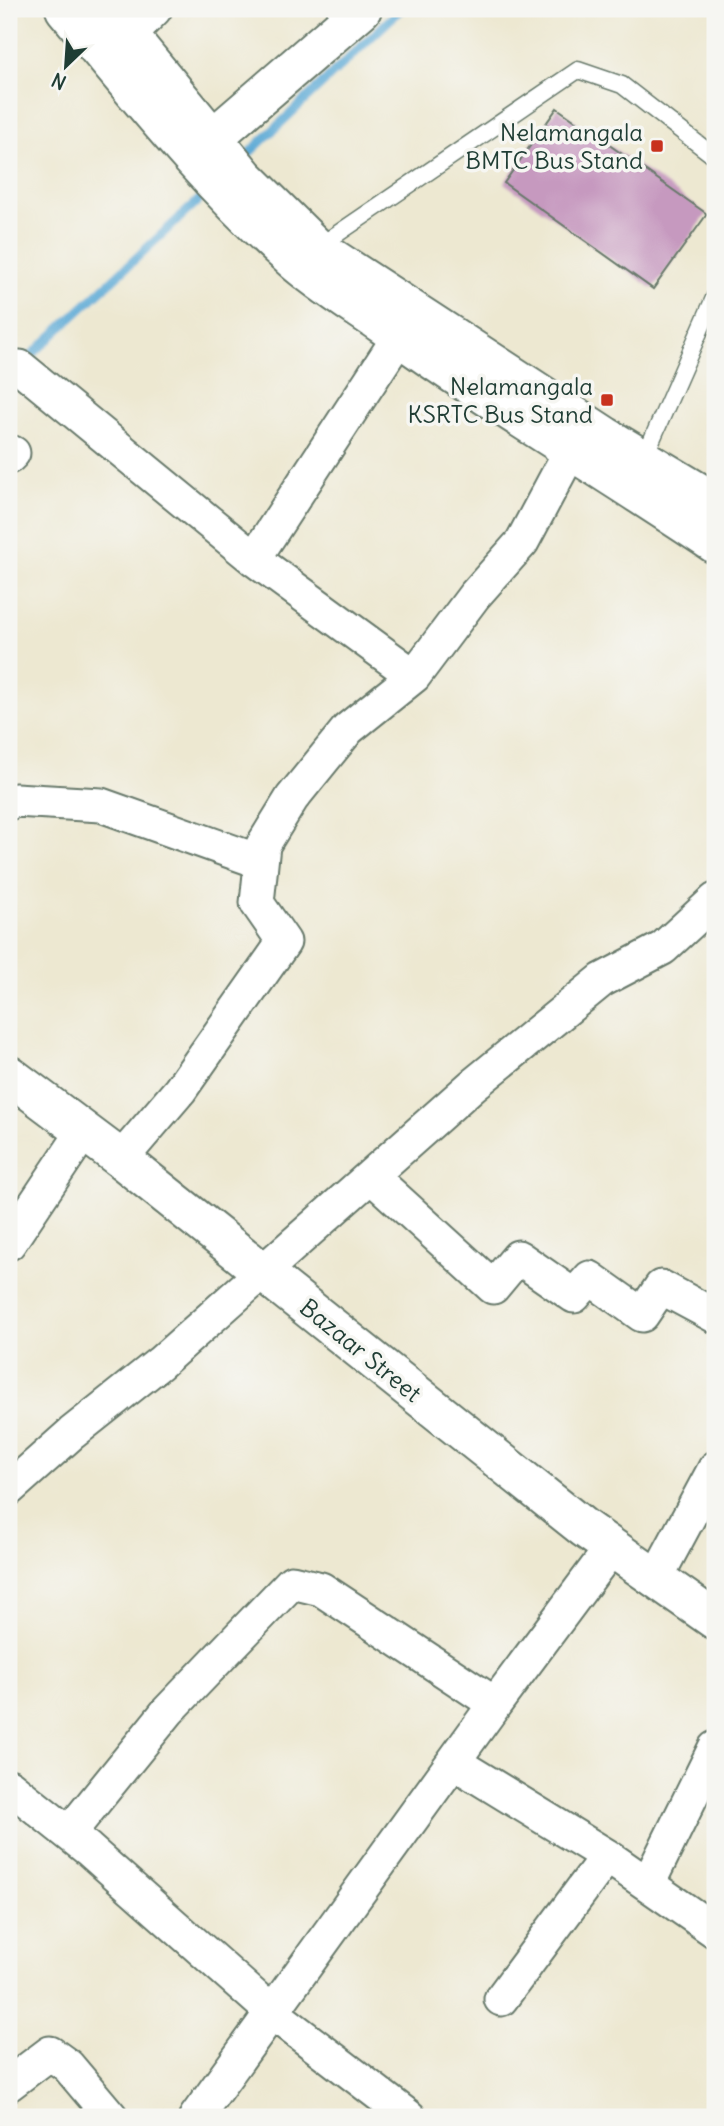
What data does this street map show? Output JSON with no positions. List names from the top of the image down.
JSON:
{
  "streets": {
    "main road": ["Bazaar Street"]
  },
  "places": {
    "transit": ["Nelamangala BMTC Bus Stand", "Nelamangala KSRTC Bus Stand"]
  },
  "north": "bottom left"
}
